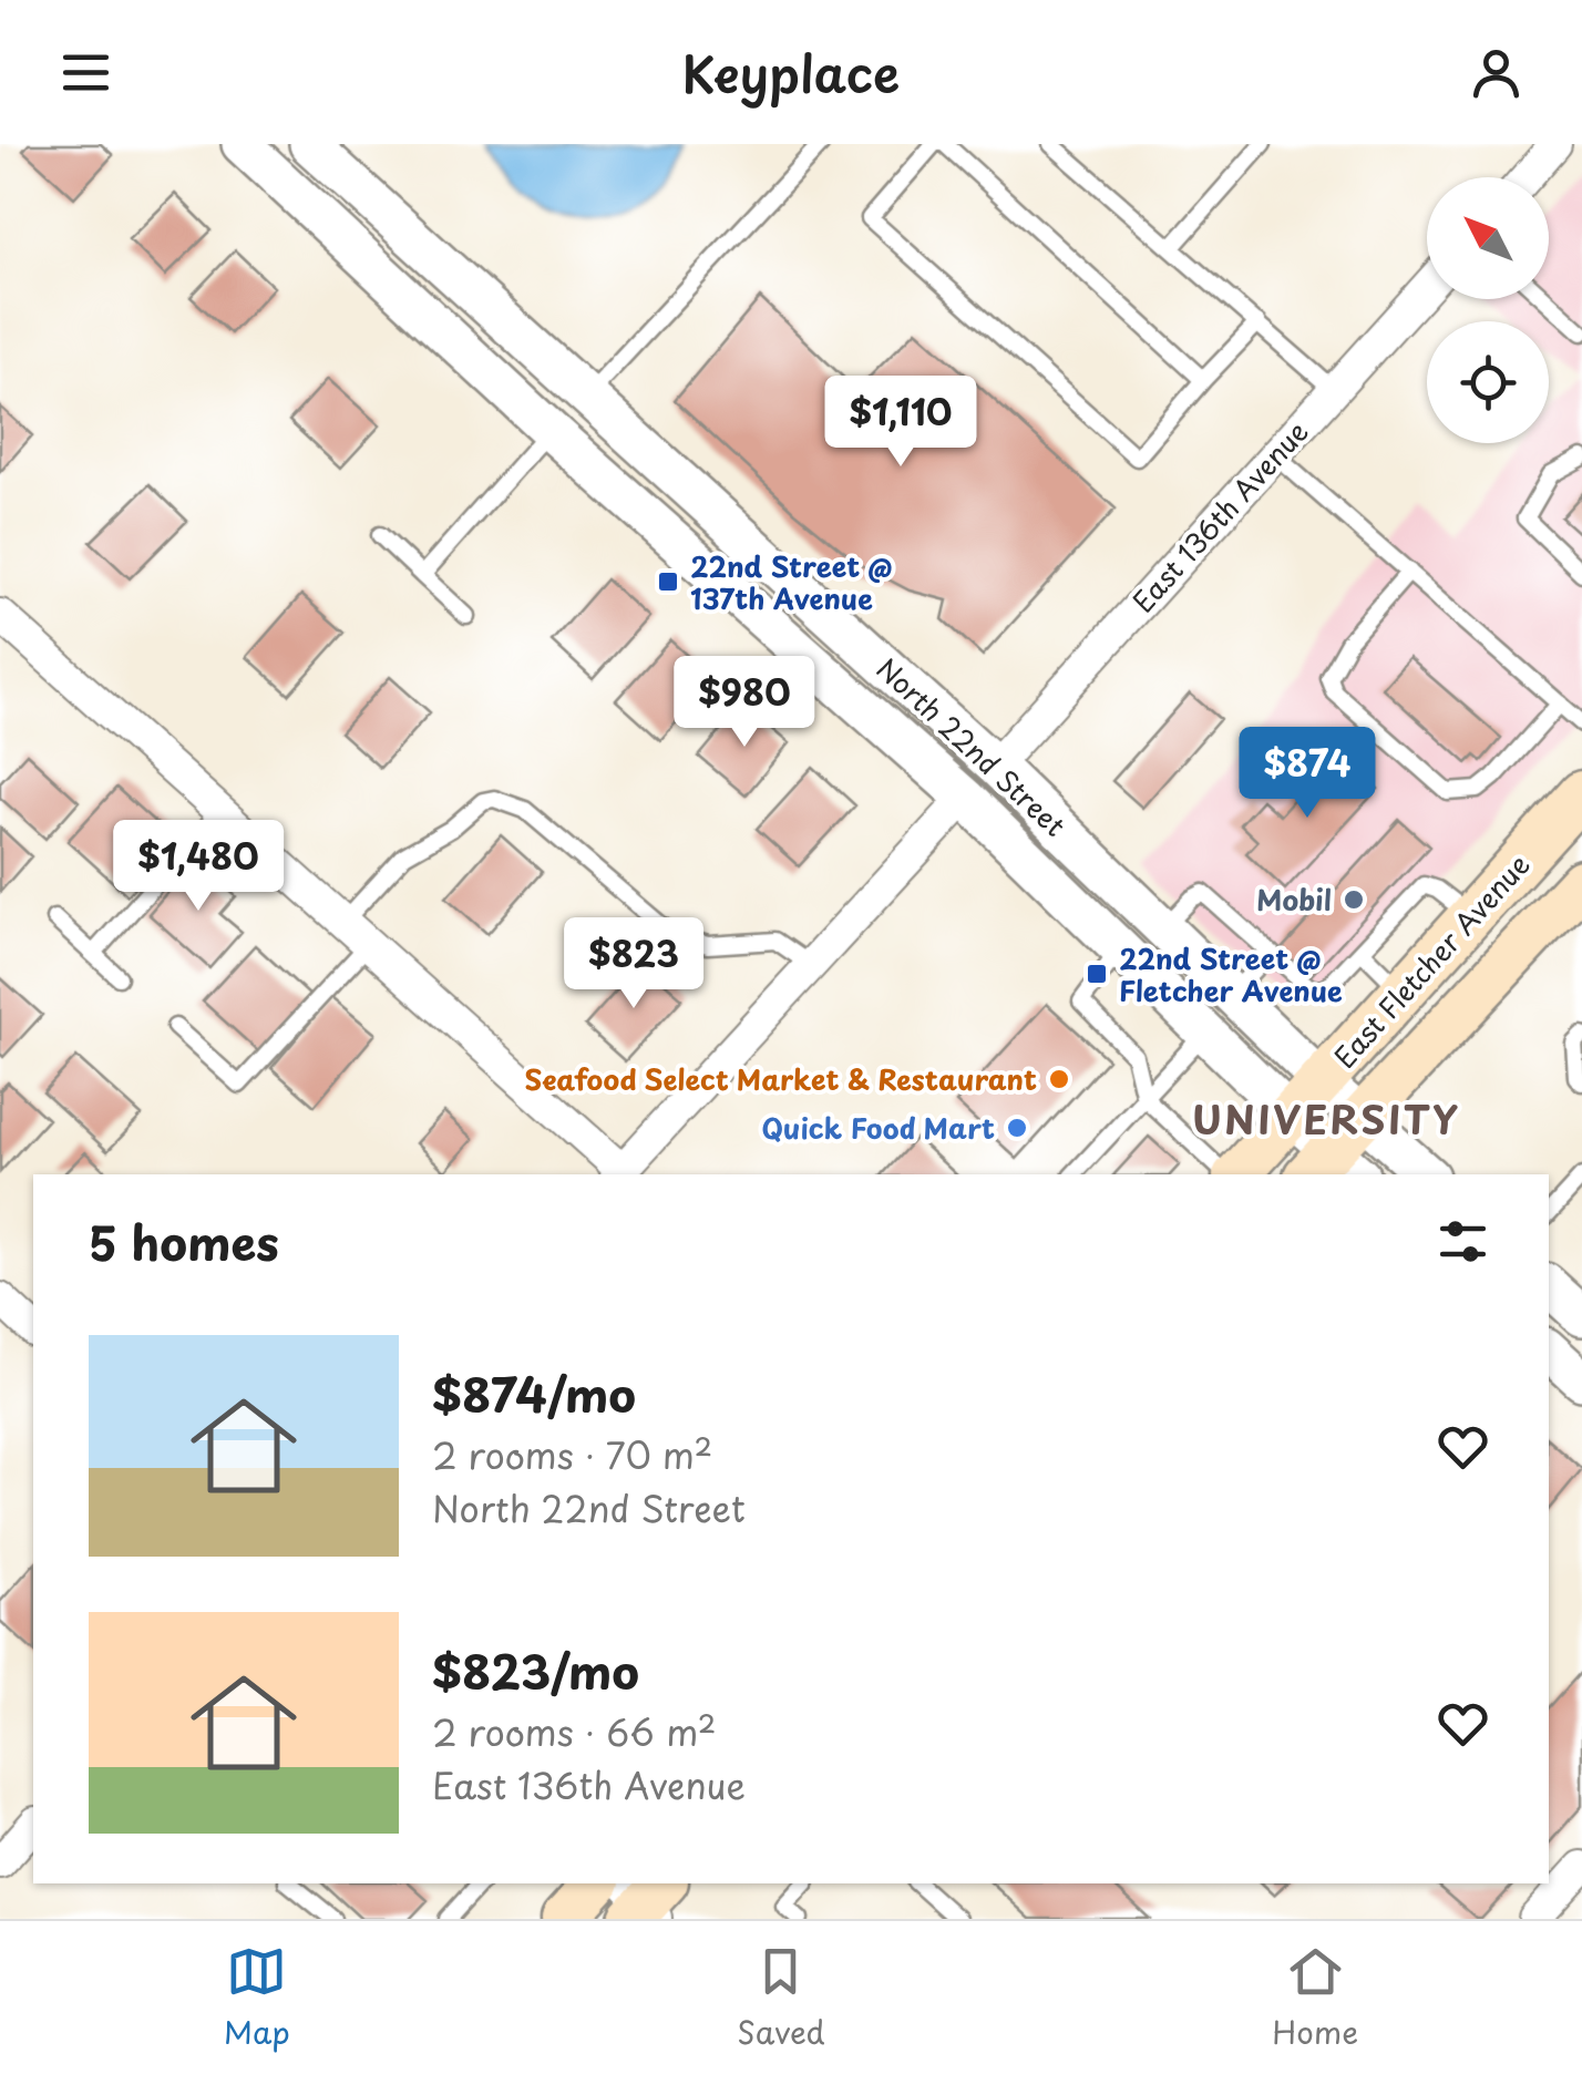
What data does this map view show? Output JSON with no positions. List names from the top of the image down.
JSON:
{
  "streets": {
    "main road": ["East Fletcher Avenue"],
    "street": ["East 136th Avenue", "North 22nd Street"]
  },
  "crossings": [
    ["East 136th Avenue", "North 22nd Street"],
    ["North 22nd Street", "East Fletcher Avenue"]
  ],
  "districts": ["UNIVERSITY"],
  "places": {
    "transit": ["22nd Street @ 137th Avenue", "22nd Street @ Fletcher Avenue"],
    "other": ["Mobil", "Seafood Select Market & Restaurant", "Quick Food Mart"]
  },
  "north": "top left",
  "page": {
    "header": "Keyplace",
    "price": [
      "$1,110",
      "$980",
      "$874",
      "$1,480",
      "$823"
    ],
    "heading": "5 homes",
    "list": [
      {
        "name": "$874/mo",
        "note": "2 rooms · 70 m² · North 22nd Street"
      },
      {
        "name": "$823/mo",
        "note": "2 rooms · 66 m² · East 136th Avenue"
      }
    ],
    "tabs": ["Map", "Saved", "Home"]
  }
}
